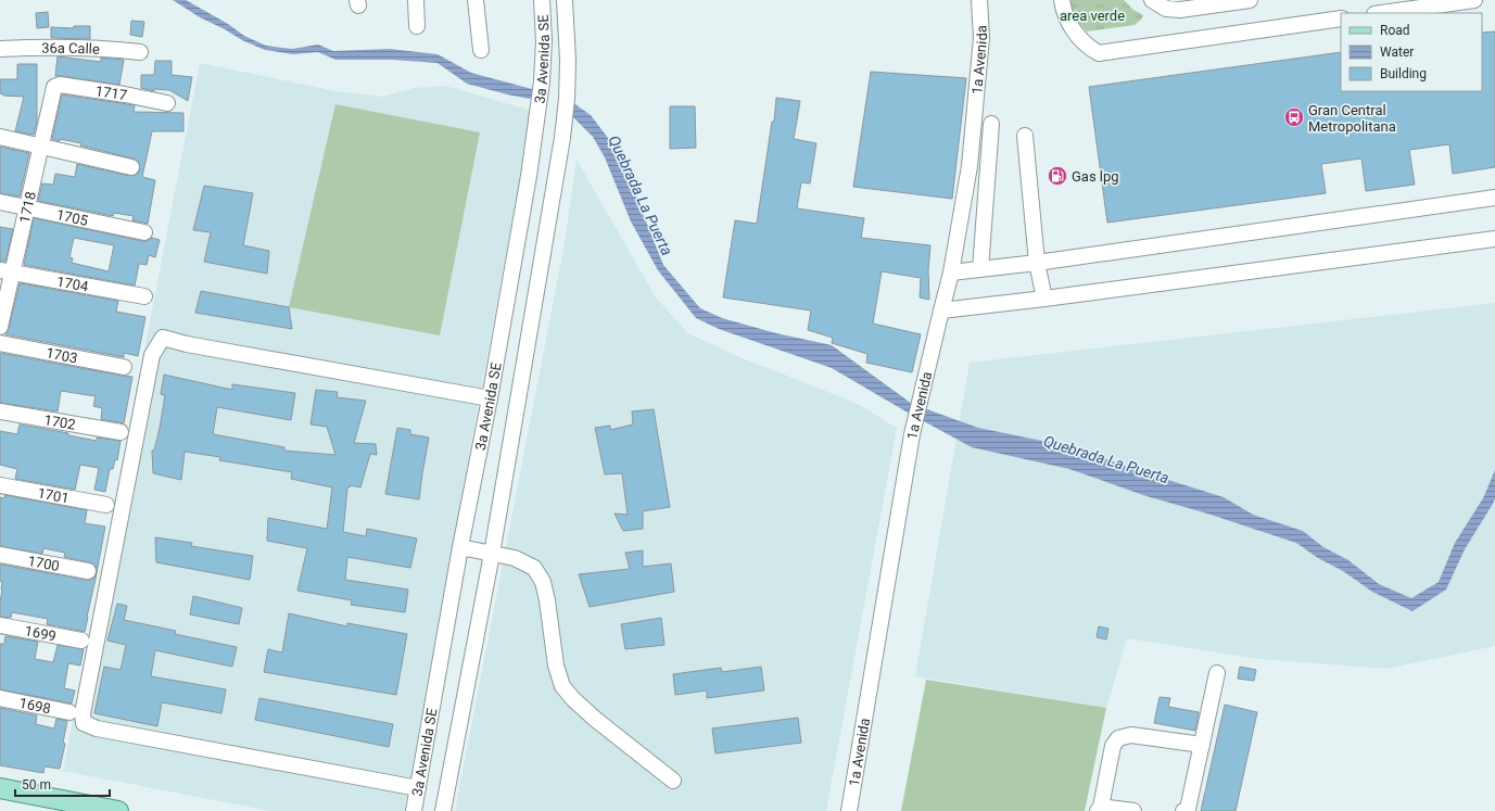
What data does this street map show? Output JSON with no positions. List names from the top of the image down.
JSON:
{
  "streets": {
    "street": [
      "36a Calle",
      "3a Avenida SE",
      "1a Avenida",
      "1717",
      "1718",
      "1705",
      "1704",
      "1703",
      "1702",
      "1701",
      "1700",
      "1699",
      "1698"
    ]
  },
  "crossings": [
    ["1717", "1718"],
    ["1718", "1705"],
    ["1718", "1704"]
  ],
  "water": ["Quebrada La Puerta"],
  "parks": ["area verde"],
  "places": {
    "bus stop": ["Gran Central Metropolitana"],
    "fuel station": ["Gas lpg"]
  },
  "legend": ["Road", "Water", "Building"],
  "scale_bar": "50 m"
}
